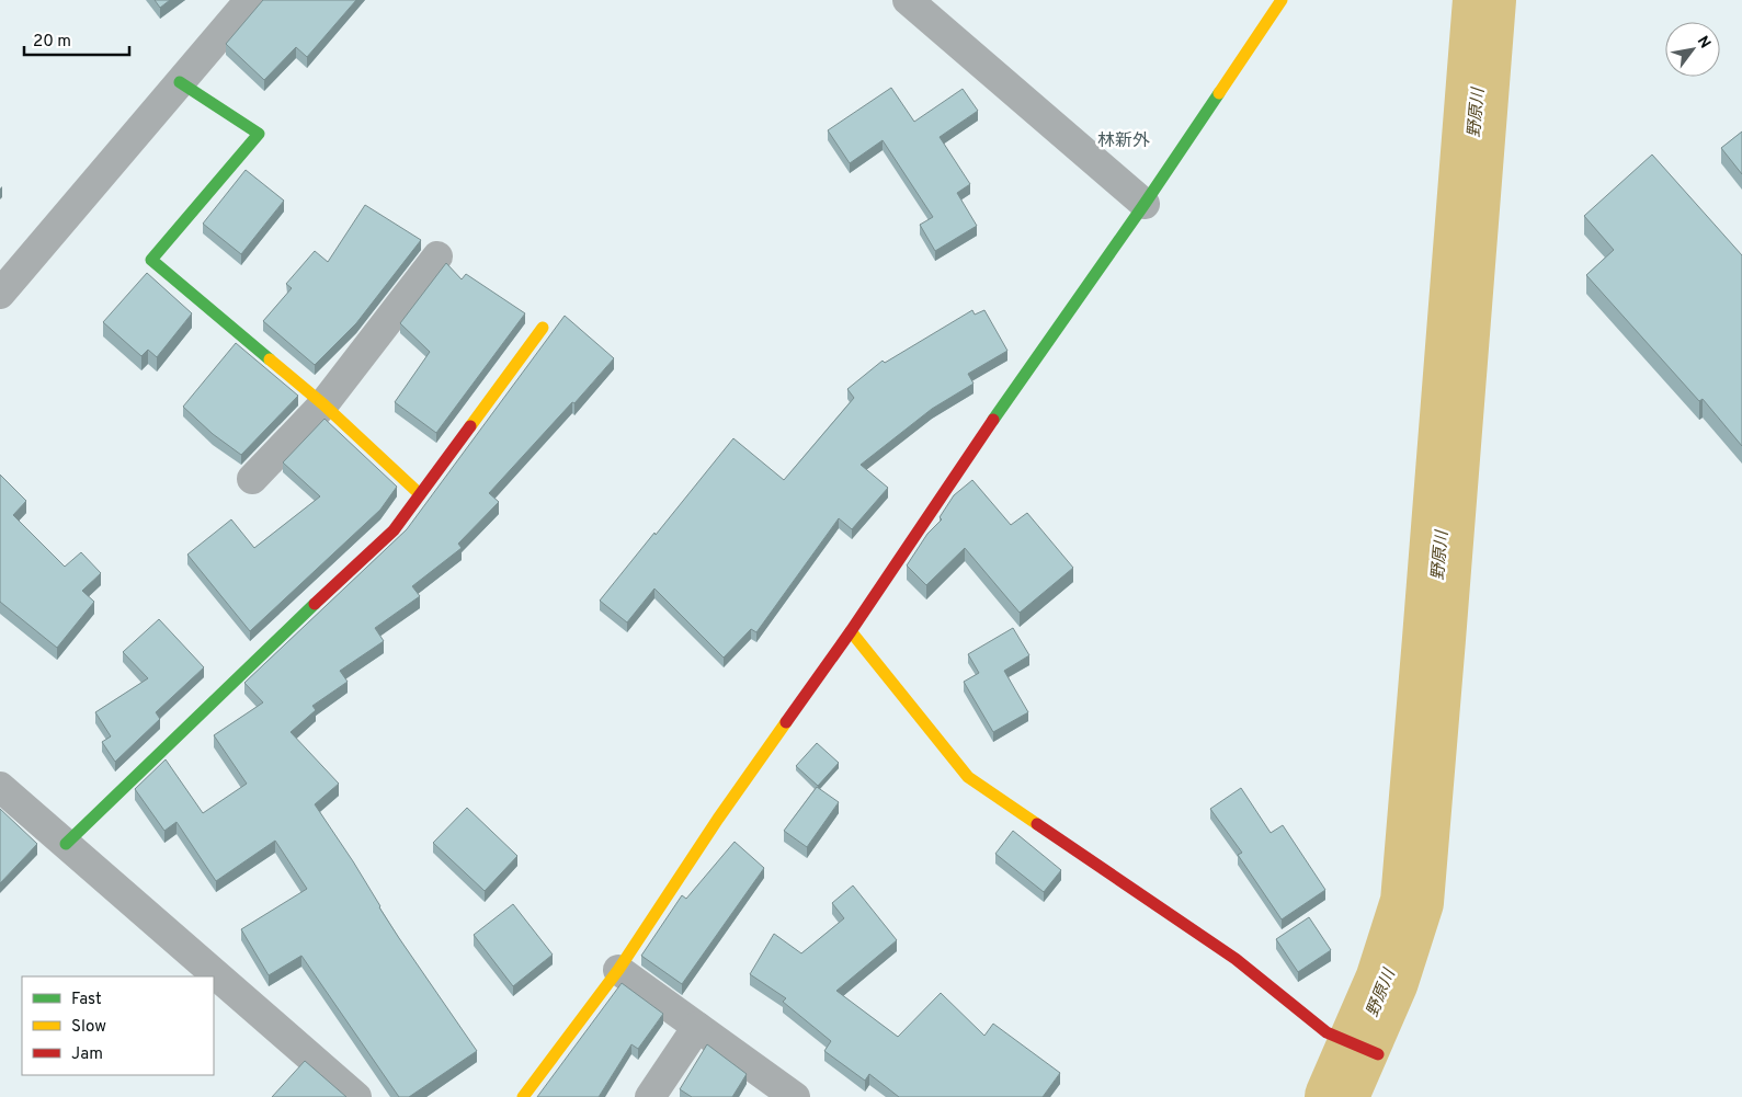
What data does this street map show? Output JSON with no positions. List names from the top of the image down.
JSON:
{
  "districts": ["林新外"],
  "water": ["野原川"],
  "legend": ["Fast", "Slow", "Jam"],
  "scale_bar": "20 m",
  "north": "top right"
}
